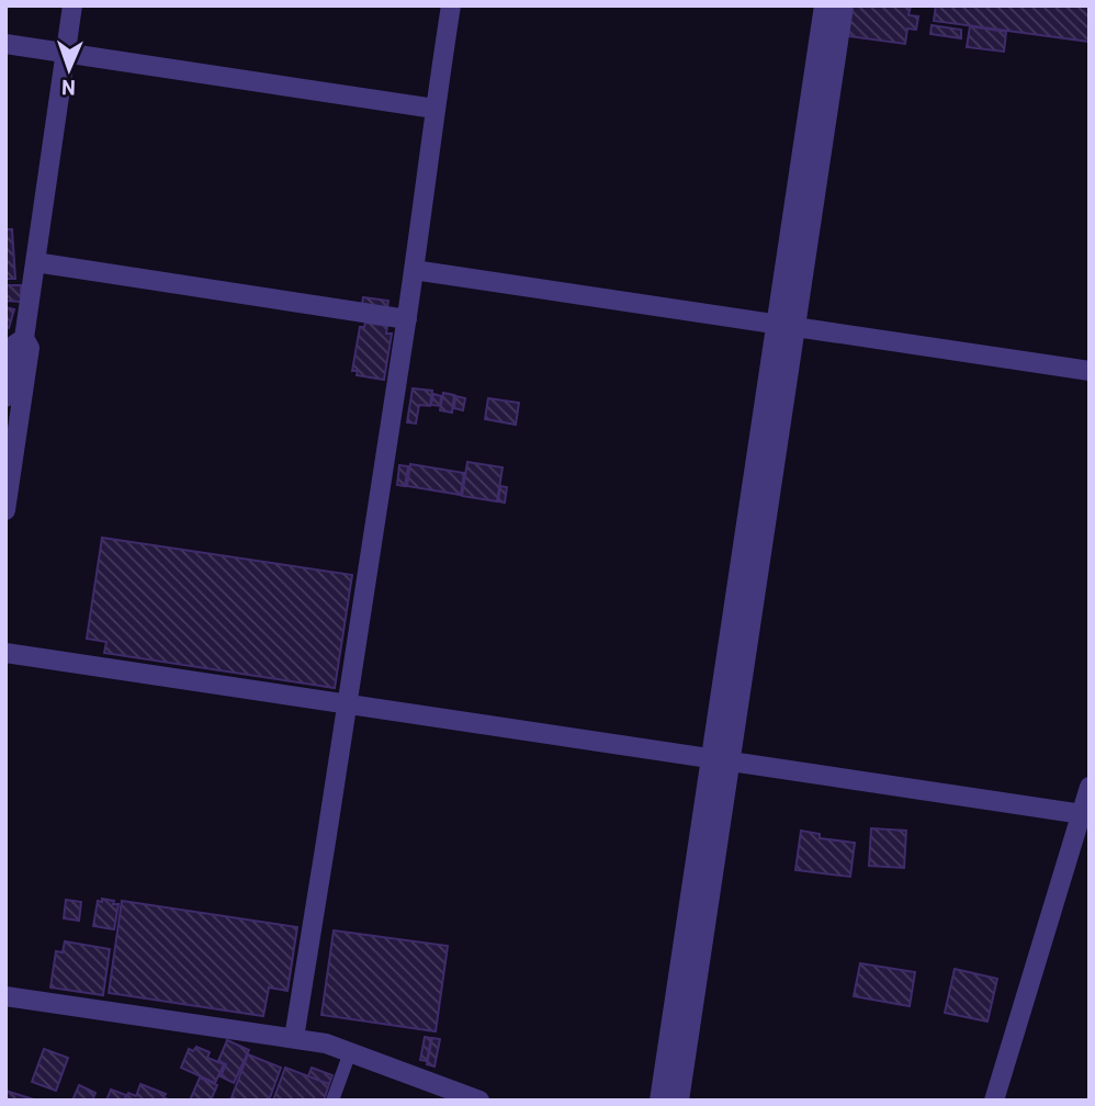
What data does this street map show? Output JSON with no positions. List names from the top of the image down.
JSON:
{
  "north": "bottom"
}
